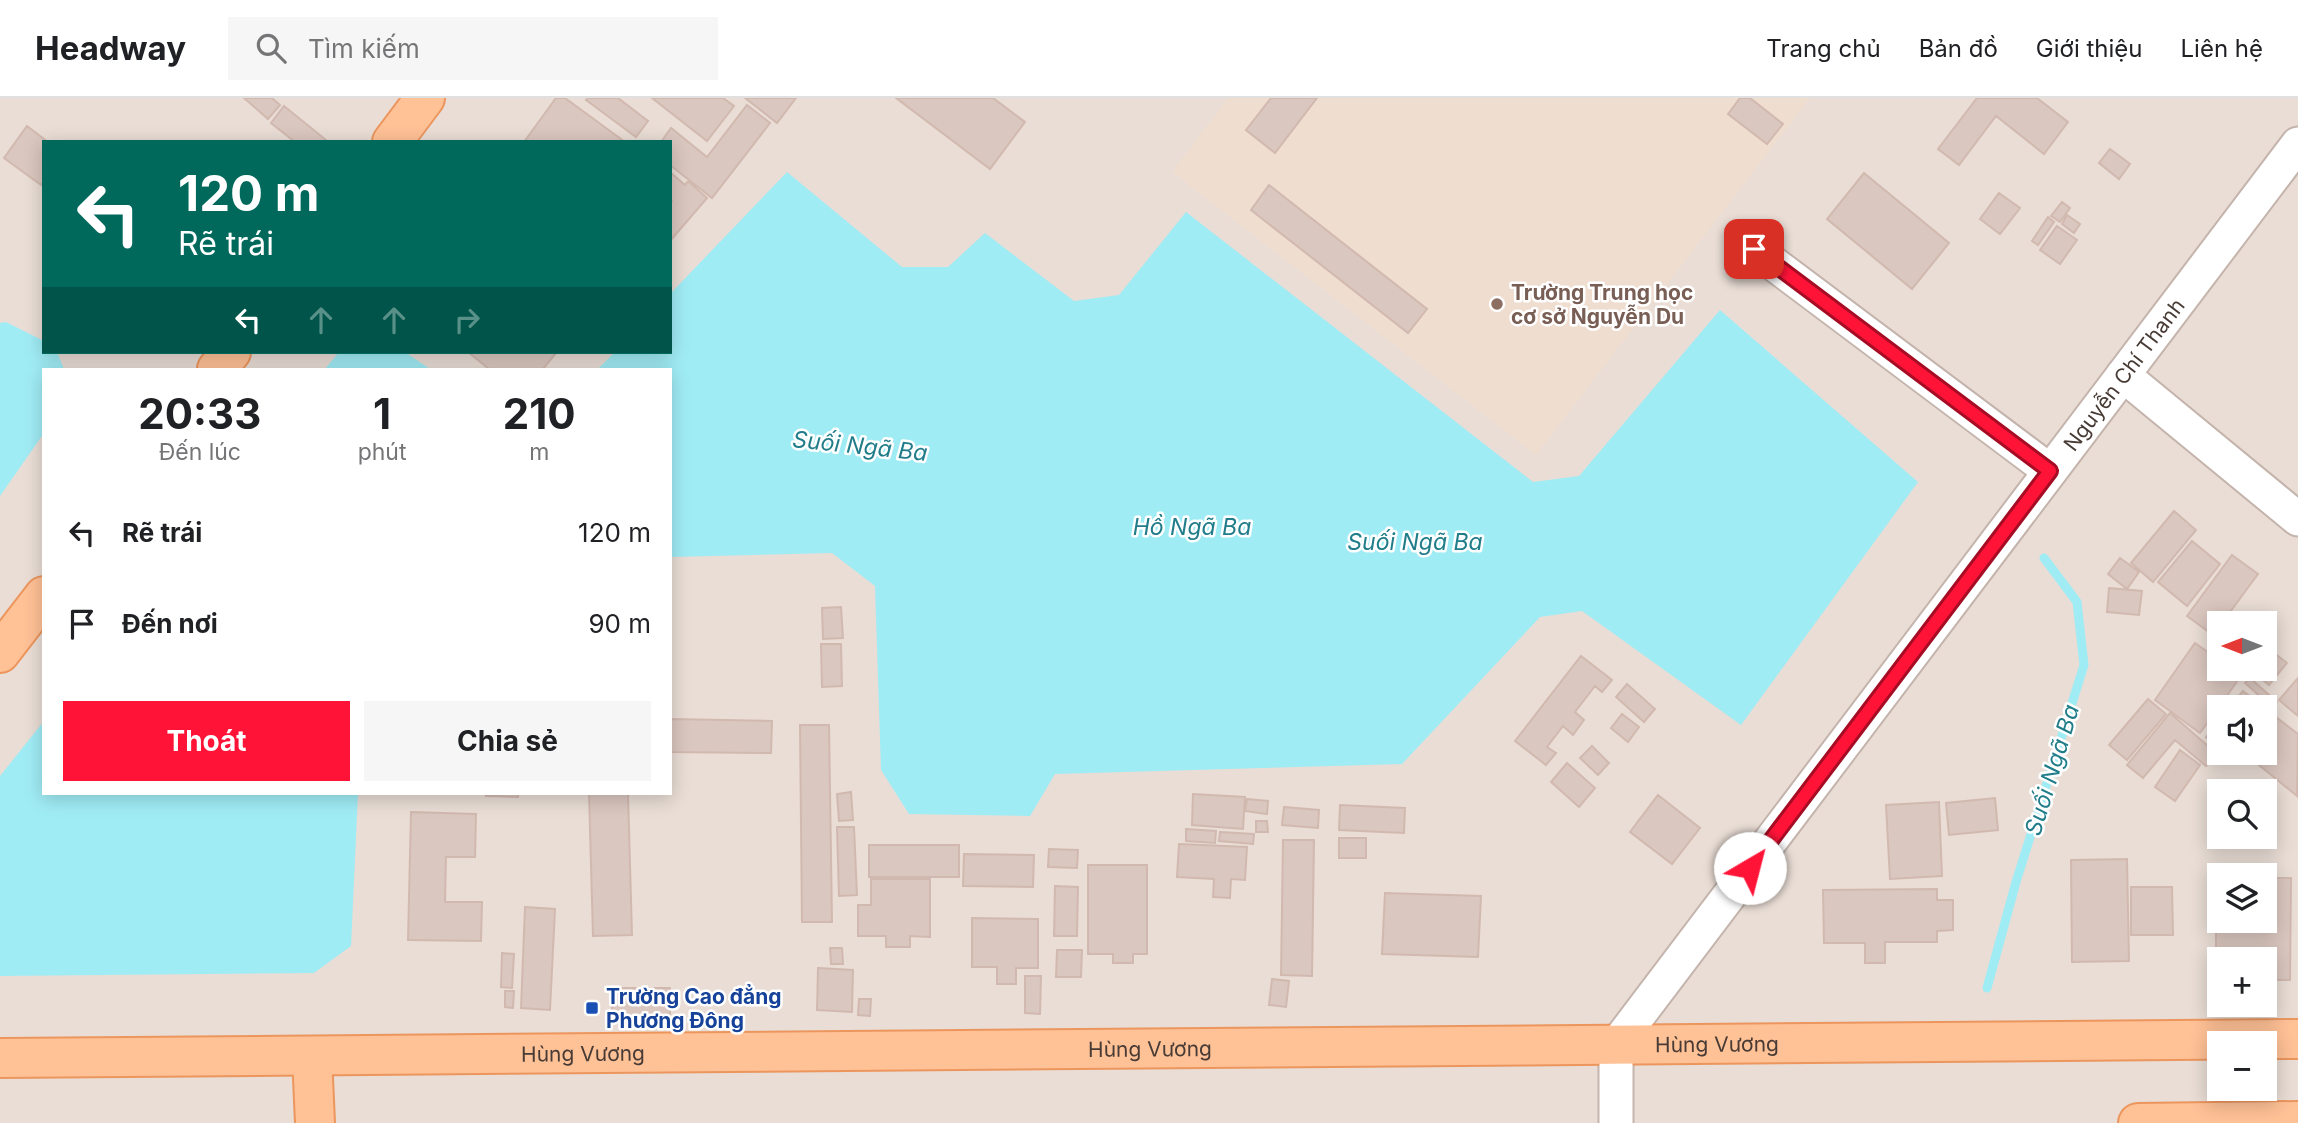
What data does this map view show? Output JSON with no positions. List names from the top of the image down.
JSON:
{
  "streets": {
    "main road": ["Hùng Vương"],
    "street": ["Nguyễn Chí Thanh"]
  },
  "crossings": [
    ["Nguyễn Chí Thanh", "Hùng Vương"]
  ],
  "water": ["Suối Ngã Ba", "Hồ Ngã Ba"],
  "places": {
    "other": ["Trường Trung học cơ sở Nguyễn Du"],
    "transit": ["Trường Cao đẳng Phương Đông"]
  },
  "north": "left",
  "page": {
    "header": "Headway",
    "search": "Tìm kiếm",
    "nav": [
      "Trang chủ",
      "Bản đồ",
      "Giới thiệu",
      "Liên hệ"
    ],
    "turn": ["120 m", "Rẽ trái"],
    "eta": [
      "20:33",
      "Đến lúc",
      "1",
      "phút",
      "210",
      "m"
    ],
    "list": [
      {
        "name": "Rẽ trái",
        "value": "120 m"
      },
      {
        "name": "Đến nơi",
        "value": "90 m"
      }
    ],
    "map_buttons": ["+", "−"],
    "buttons": ["Thoát", "Chia sẻ"]
  }
}
